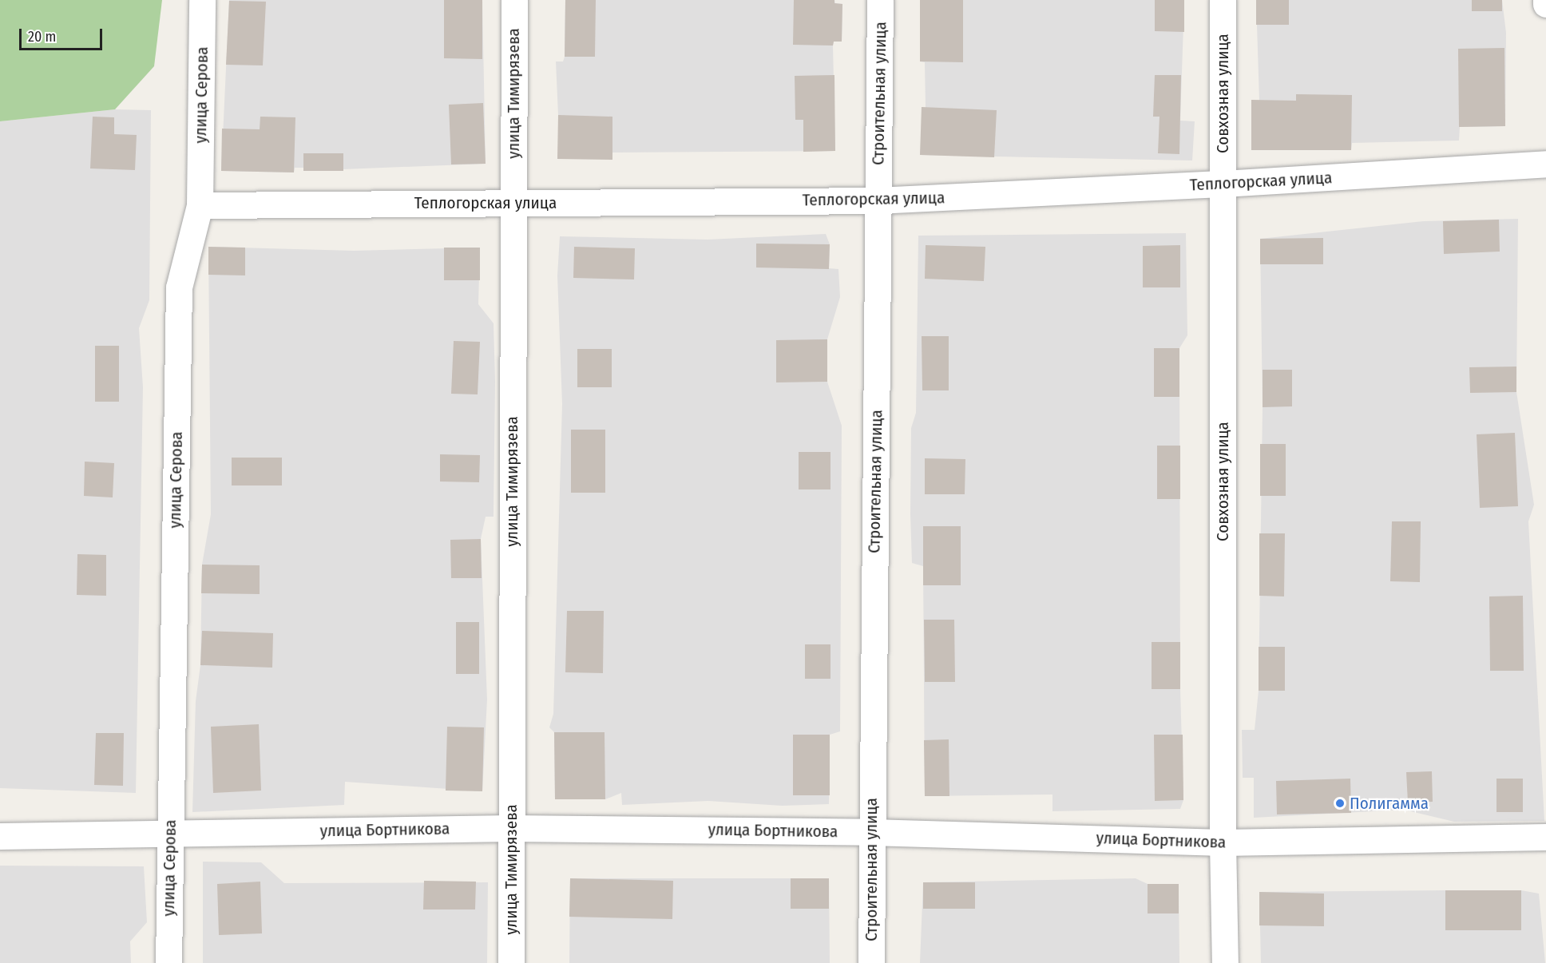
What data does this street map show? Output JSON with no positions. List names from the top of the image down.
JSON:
{
  "streets": {
    "street": [
      "улица Тимирязева",
      "Строительная улица",
      "Совхозная улица",
      "улица Серова",
      "Теплогорская улица",
      "улица Бортникова"
    ]
  },
  "crossings": [
    ["улица Тимирязева", "Теплогорская улица"],
    ["улица Тимирязева", "улица Бортникова"],
    ["Строительная улица", "Теплогорская улица"],
    ["Строительная улица", "улица Бортникова"],
    ["Совхозная улица", "Теплогорская улица"],
    ["Совхозная улица", "улица Бортникова"],
    ["улица Серова", "Теплогорская улица"],
    ["улица Серова", "улица Бортникова"]
  ],
  "places": ["Полигамма"],
  "scale_bar": "20 m"
}
